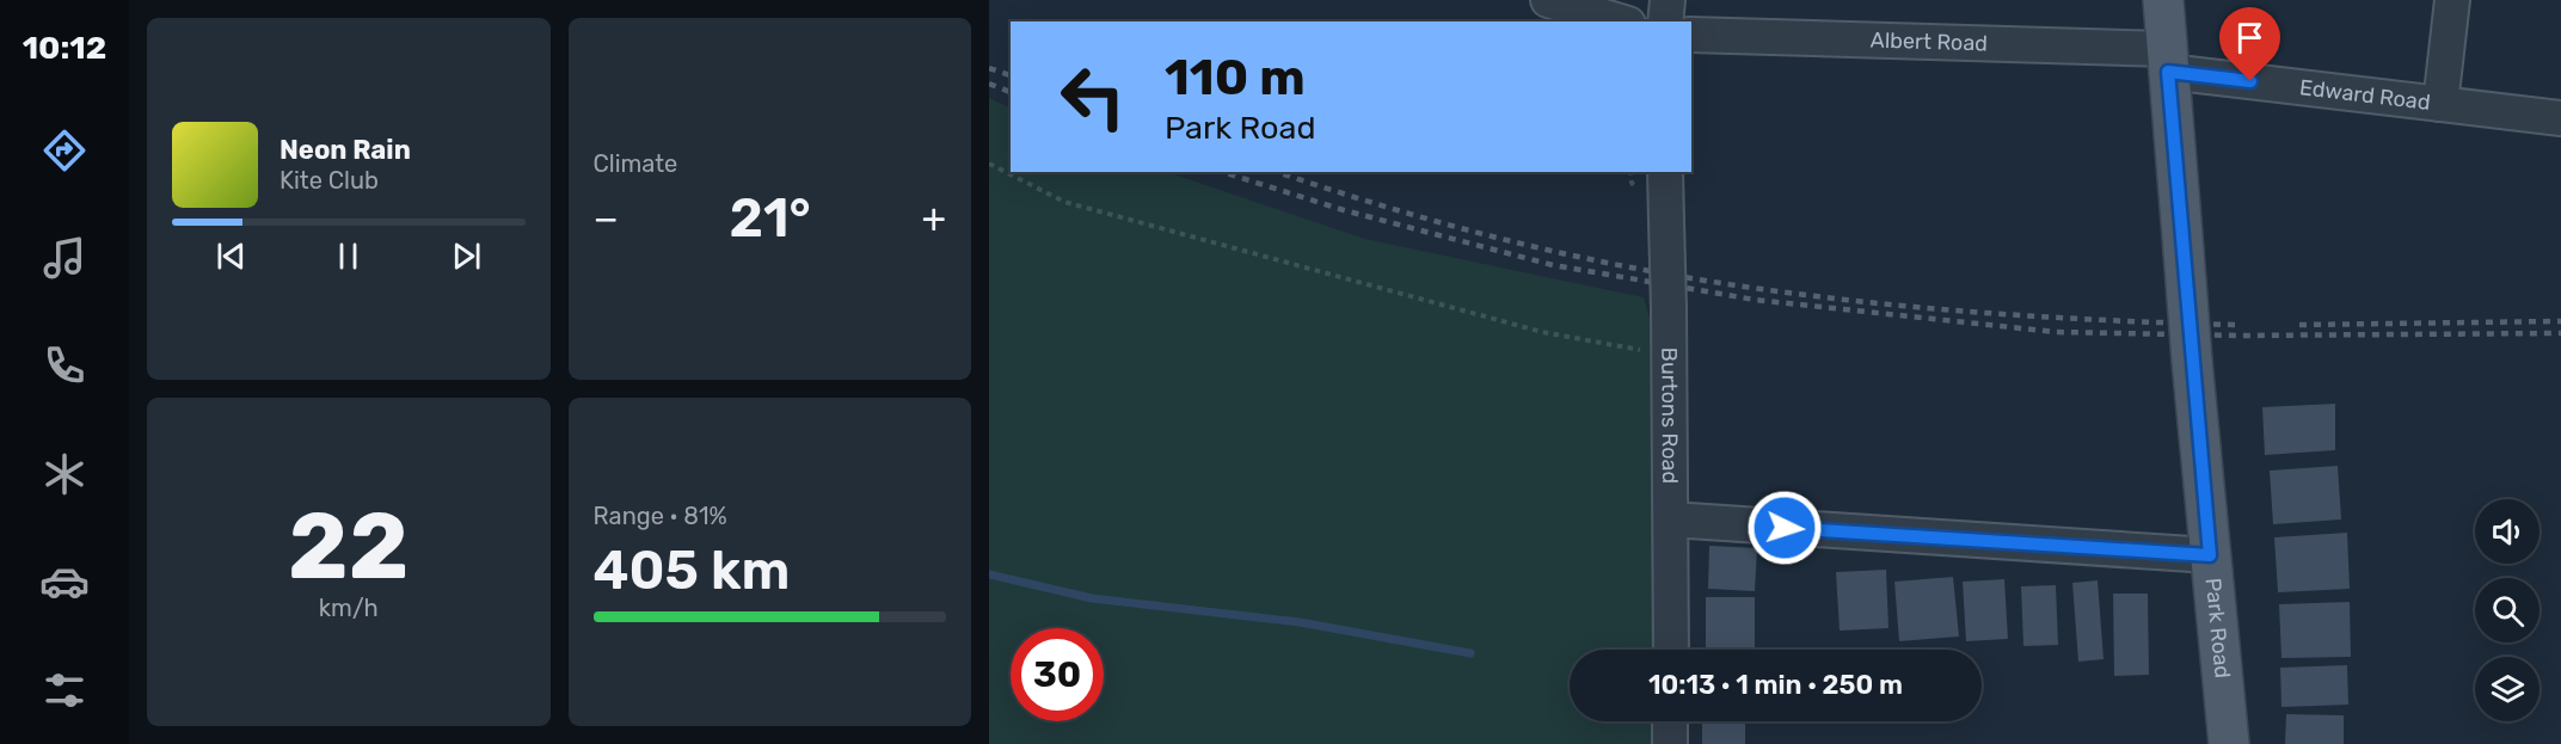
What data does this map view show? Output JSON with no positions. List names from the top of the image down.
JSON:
{
  "streets": {
    "main road": ["Park Road"],
    "street": ["Albert Road", "Edward Road", "Burtons Road"]
  },
  "crossings": [
    ["Albert Road", "Edward Road"],
    ["Albert Road", "Park Road"],
    ["Edward Road", "Park Road"]
  ],
  "page": {
    "tabs": "10:12",
    "tile": [
      "Climate",
      ["22", "km/h"],
      ["Range · 81%", "405 km"]
    ],
    "turn": ["110 m", "Park Road"],
    "song": ["Neon Rain", "Kite Club"],
    "heat": ["−", "21°", "+"],
    "limit": "30",
    "trip": "10:13 · 1 min · 250 m"
  }
}
